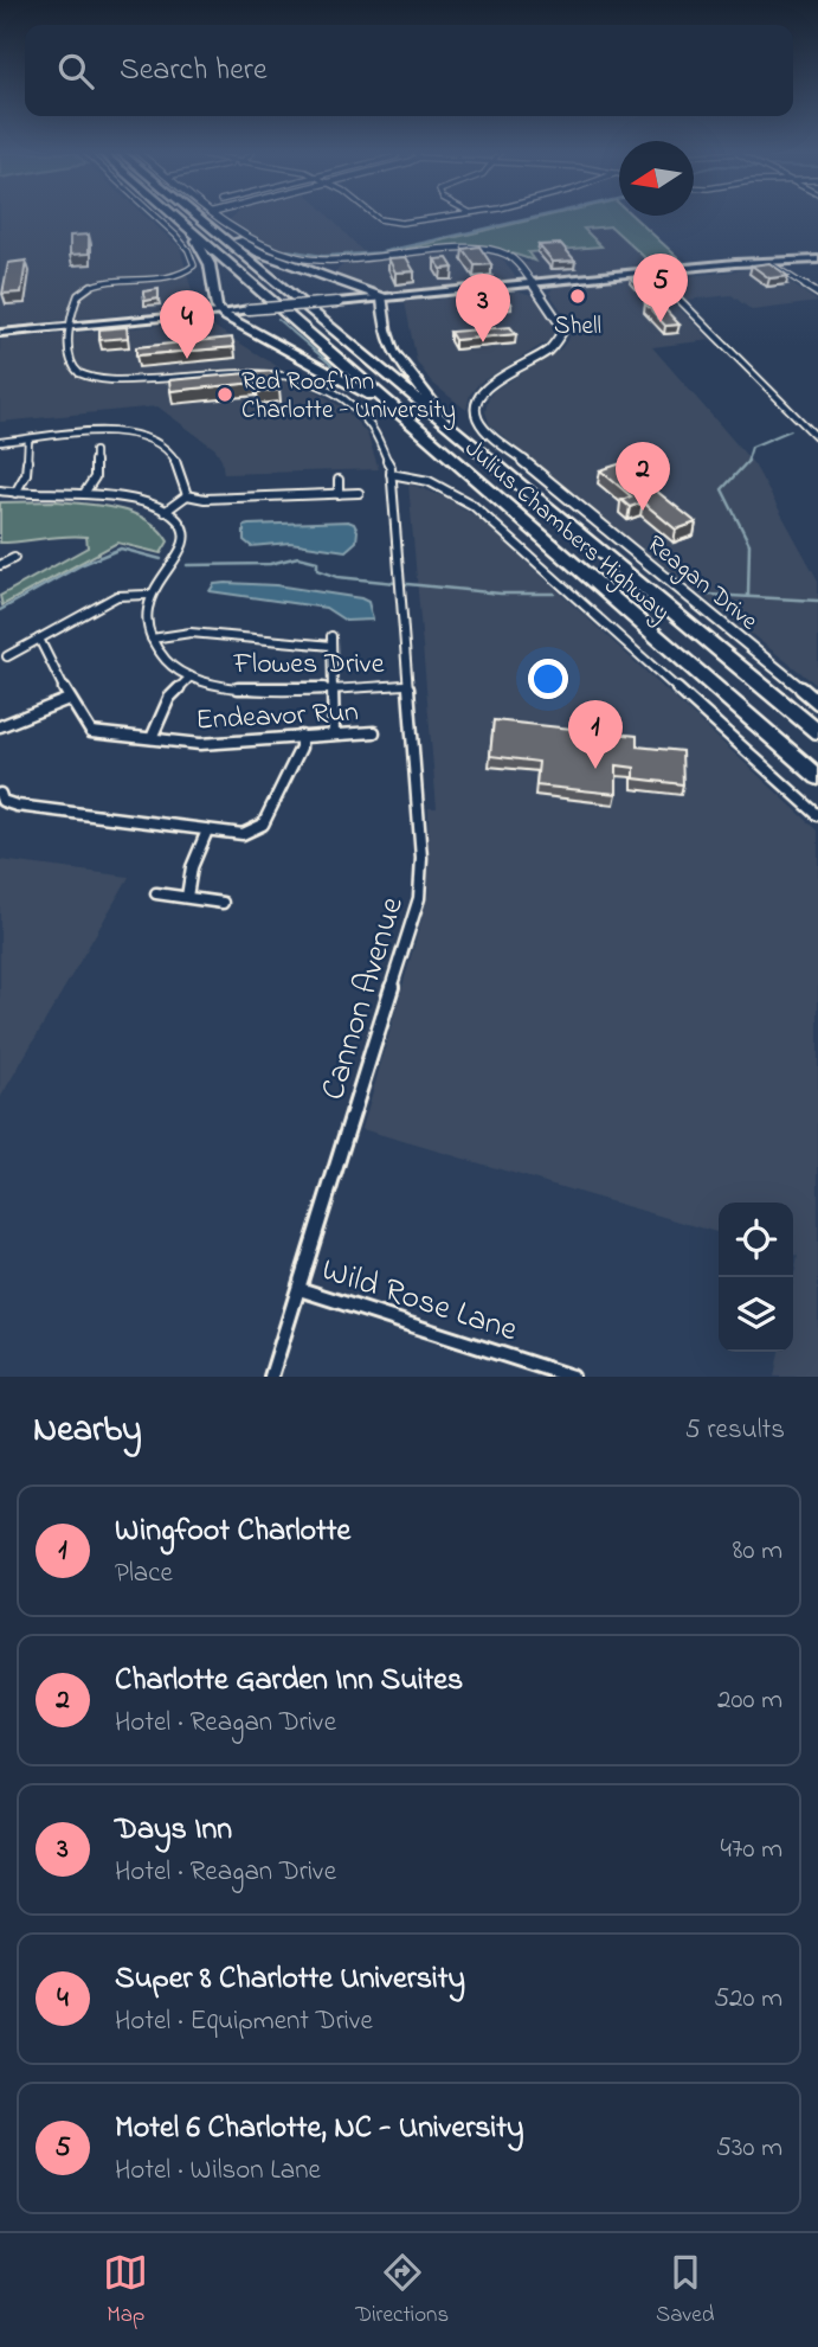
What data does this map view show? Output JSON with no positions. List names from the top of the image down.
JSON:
{
  "streets": {
    "highway": ["Julius Chambers Highway"],
    "street": [
      "Reagan Drive",
      "Flowes Drive",
      "Endeavor Run",
      "Cannon Avenue",
      "Wild Rose Lane"
    ]
  },
  "crossings": [
    ["Flowes Drive", "Cannon Avenue"],
    ["Cannon Avenue", "Wild Rose Lane"]
  ],
  "places": ["Shell", "Red Roof Inn Charlotte - University"],
  "north": "left",
  "page": {
    "search": "Search here",
    "pins": [
      "5",
      "3",
      "4",
      "2",
      "1"
    ],
    "heading": ["Nearby", "5 results"],
    "list": [
      {
        "mark": "1",
        "name": "Wingfoot Charlotte",
        "note": "Place",
        "value": "80 m"
      },
      {
        "mark": "2",
        "name": "Charlotte Garden Inn Suites",
        "note": "Hotel · Reagan Drive",
        "value": "200 m"
      },
      {
        "mark": "3",
        "name": "Days Inn",
        "note": "Hotel · Reagan Drive",
        "value": "470 m"
      },
      {
        "mark": "4",
        "name": "Super 8 Charlotte University",
        "note": "Hotel · Equipment Drive",
        "value": "520 m"
      },
      {
        "mark": "5",
        "name": "Motel 6 Charlotte, NC - University",
        "note": "Hotel · Wilson Lane",
        "value": "530 m"
      }
    ],
    "nav": ["Map", "Directions", "Saved"]
  }
}
